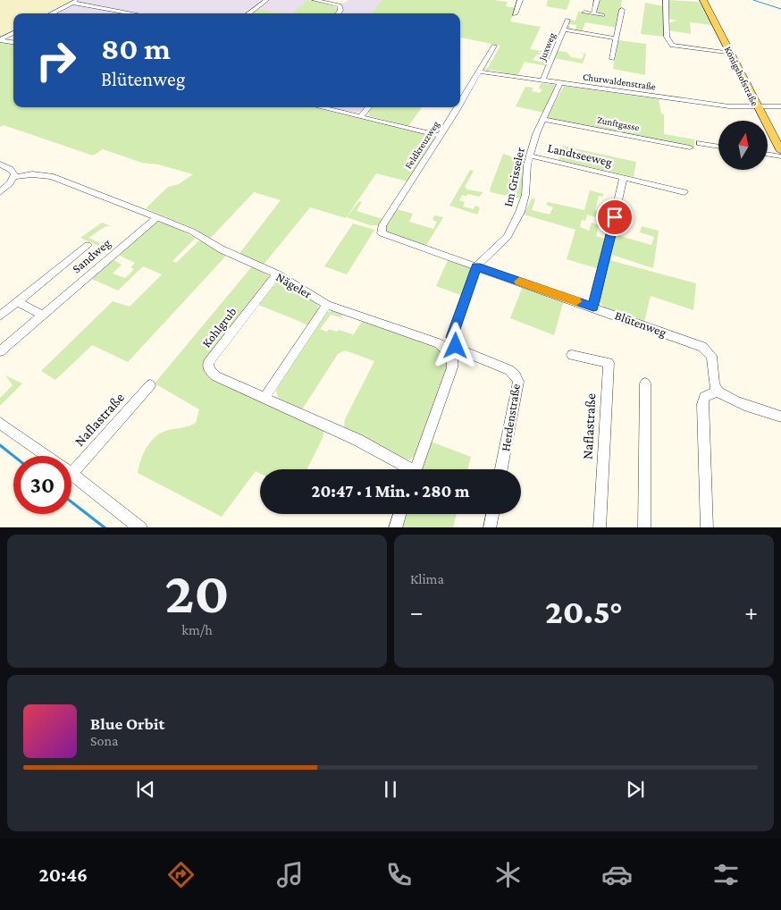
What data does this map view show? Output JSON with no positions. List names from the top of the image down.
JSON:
{
  "streets": {
    "main road": ["Königshofstraße"],
    "street": [
      "Juxweg",
      "Churwaldenstraße",
      "Zunftgasse",
      "Feldkreuzweg",
      "Landtseeweg",
      "Im Grisseler",
      "Sandweg",
      "Nägeler",
      "Blütenweg",
      "Kohlgrub",
      "Herdenstraße",
      "Naflastraße"
    ]
  },
  "crossings": [
    ["Juxweg", "Churwaldenstraße"],
    ["Königshofstraße", "Churwaldenstraße"],
    ["Churwaldenstraße", "Feldkreuzweg"],
    ["Churwaldenstraße", "Im Grisseler"],
    ["Zunftgasse", "Im Grisseler"],
    ["Feldkreuzweg", "Blütenweg"],
    ["Landtseeweg", "Im Grisseler"],
    ["Landtseeweg", "Blütenweg"],
    ["Im Grisseler", "Blütenweg"],
    ["Im Grisseler", "Herdenstraße"],
    ["Sandweg", "Nägeler"],
    ["Nägeler", "Kohlgrub"],
    ["Blütenweg", "Herdenstraße"]
  ],
  "north": "top",
  "page": {
    "turn": ["80 m", "Blütenweg"],
    "limit": "30",
    "trip": "20:47 · 1 Min. · 280 m",
    "tile": [
      ["20", "km/h"],
      "Klima"
    ],
    "heat": ["−", "20.5°", "+"],
    "song": ["Blue Orbit", "Sona"],
    "tabs": "20:46"
  }
}
